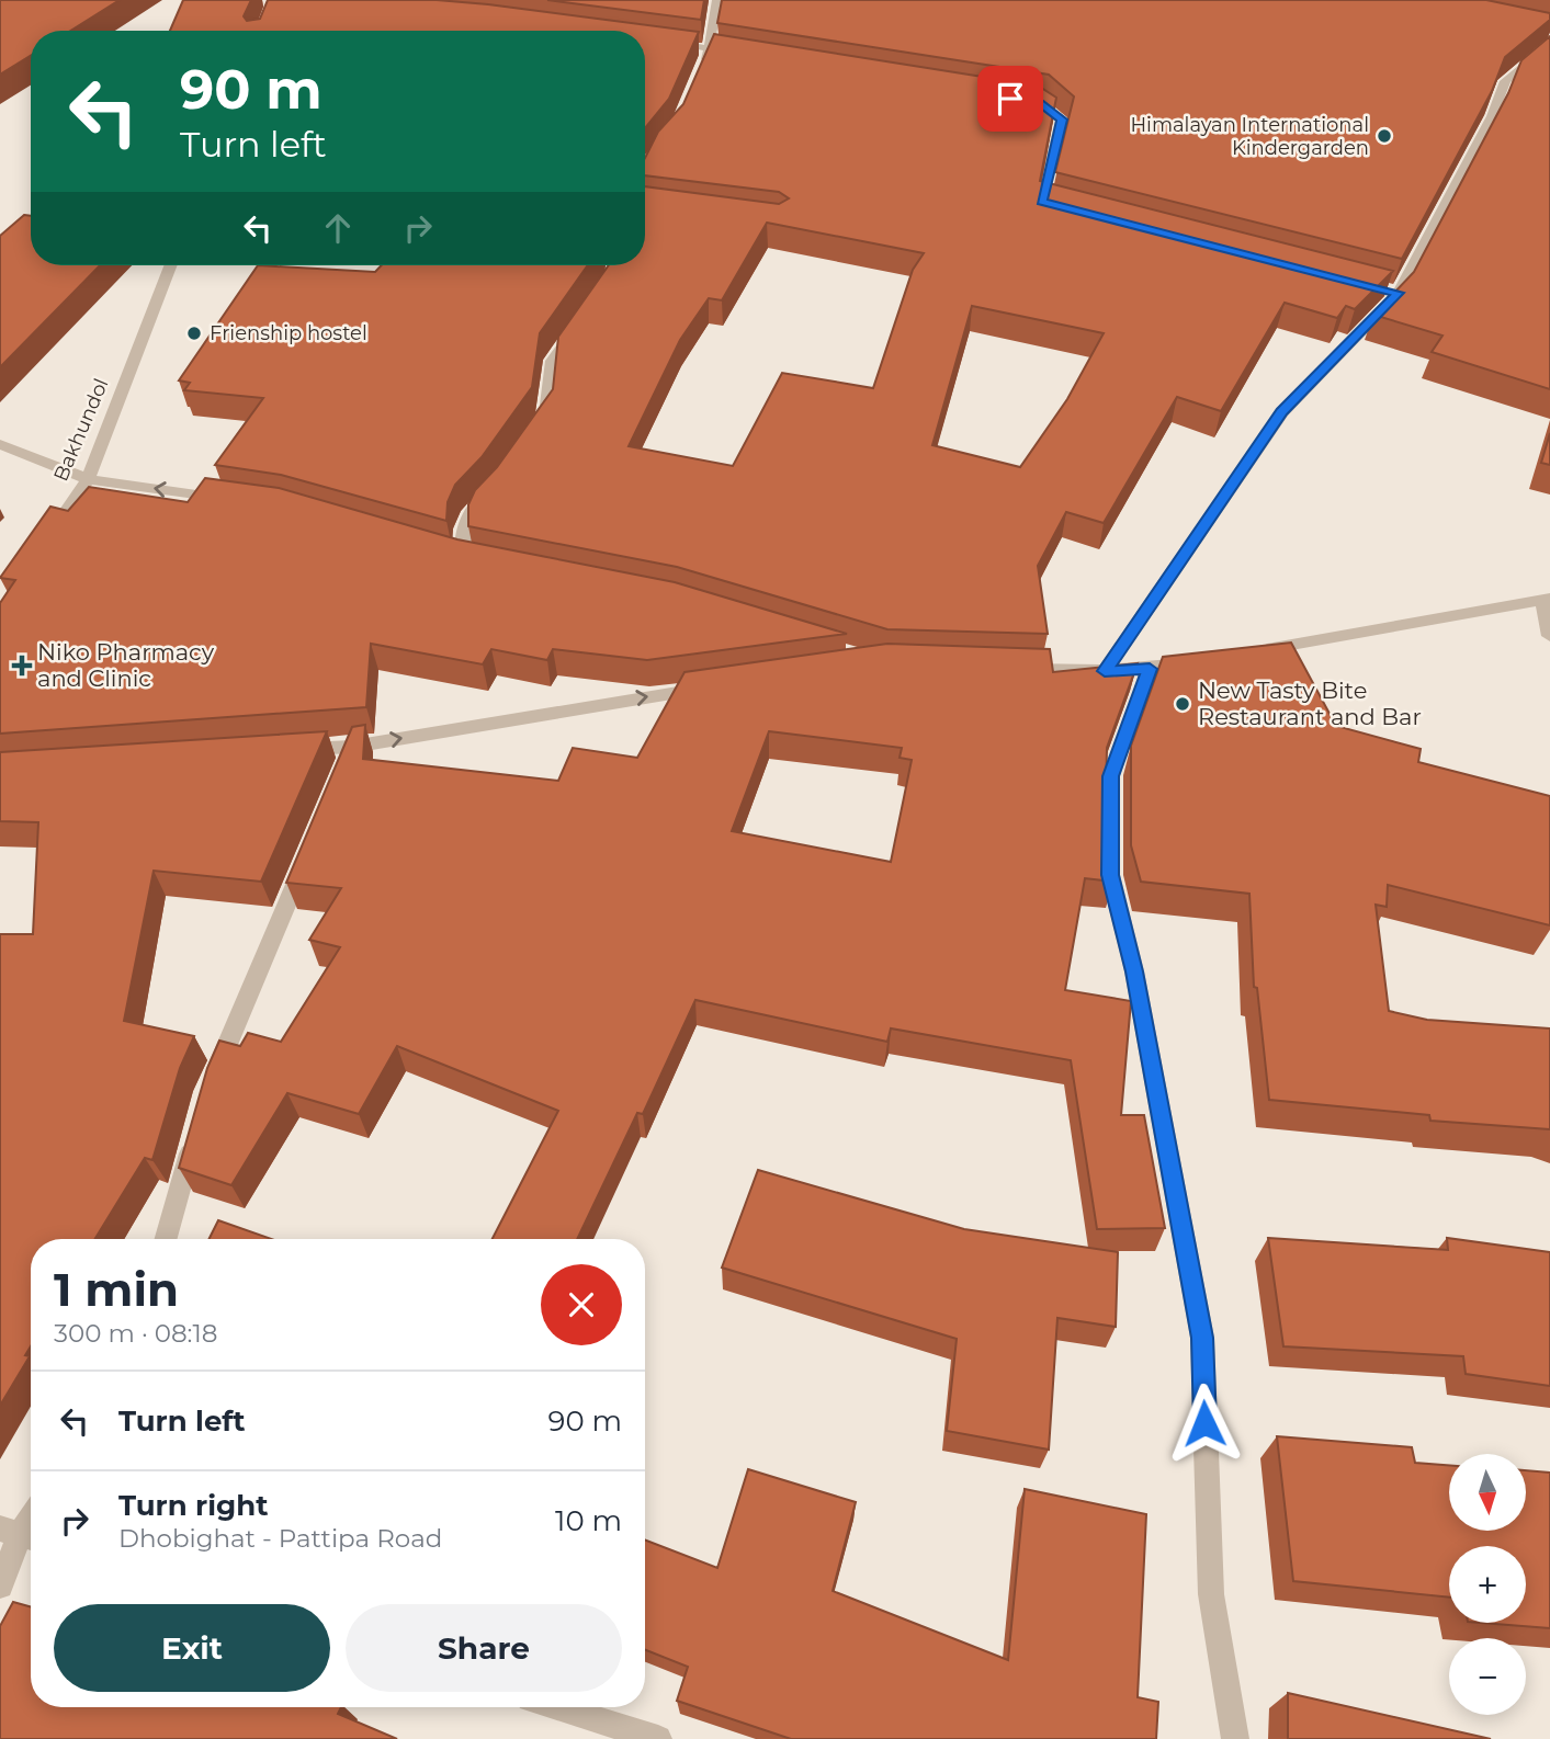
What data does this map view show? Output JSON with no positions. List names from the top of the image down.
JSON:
{
  "streets": {
    "street": ["Bakhundol"]
  },
  "places": {
    "other": ["Himalayan International Kindergarden", "Frienship hostel", "New Tasty Bite Restaurant and Bar"],
    "health": ["Niko Pharmacy and Clinic"]
  },
  "north": "bottom",
  "page": {
    "turn": ["90 m", "Turn left"],
    "heading": ["1 min", "300 m · 08:18"],
    "list": [
      {
        "name": "Turn left",
        "value": "90 m"
      },
      {
        "name": "Turn right",
        "note": "Dhobighat - Pattipa Road",
        "value": "10 m"
      }
    ],
    "map_buttons": ["+", "−"],
    "buttons": ["Exit", "Share"]
  }
}
